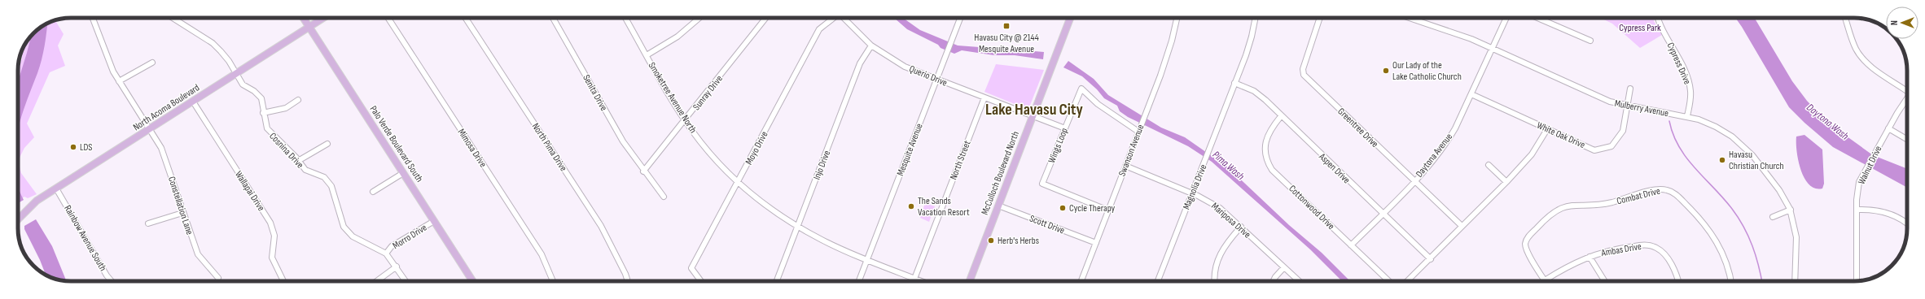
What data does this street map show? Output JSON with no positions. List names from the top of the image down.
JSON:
{
  "streets": {
    "main road": ["North Acoma Boulevard", "Palo Verde Boulevard South", "McCulloch Boulevard North"],
    "street": [
      "Cypress Drive",
      "Querio Drive",
      "Senita Drive",
      "Sunray Drive",
      "Smoketree Avenue North",
      "Mulberry Avenue",
      "Greentree Drive",
      "White Oak Drive",
      "Wings Loop",
      "North Pima Drive",
      "Mimosa Drive",
      "Moyo Drive",
      "Mesquite Avenue",
      "Cosnina Drive",
      "Swanson Avenue",
      "Daytona Avenue",
      "North Street",
      "Injo Drive",
      "Walnut Drive",
      "Aspen Drive",
      "Magnolia Drive",
      "Wallapai Drive",
      "Combat Drive",
      "Constellation Lane",
      "Cottonwood Drive",
      "Mariposa Drive",
      "Scott Drive",
      "Morro Drive",
      "Rainbow Avenue South",
      "Ambas Drive"
    ]
  },
  "crossings": [
    ["Cypress Drive", "Mulberry Avenue"],
    ["Querio Drive", "Wings Loop"],
    ["Querio Drive", "Mesquite Avenue"],
    ["Querio Drive", "North Street"],
    ["Querio Drive", "Injo Drive"],
    ["Querio Drive", "McCulloch Boulevard North"],
    ["Senita Drive", "Sunray Drive"],
    ["Sunray Drive", "Smoketree Avenue North"],
    ["Smoketree Avenue North", "Moyo Drive"],
    ["Smoketree Avenue North", "Mesquite Avenue"],
    ["Smoketree Avenue North", "North Street"],
    ["Smoketree Avenue North", "Injo Drive"],
    ["North Acoma Boulevard", "Palo Verde Boulevard South"],
    ["North Acoma Boulevard", "Cosnina Drive"],
    ["North Acoma Boulevard", "Wallapai Drive"],
    ["North Acoma Boulevard", "Constellation Lane"],
    ["North Acoma Boulevard", "Rainbow Avenue South"],
    ["Mulberry Avenue", "White Oak Drive"],
    ["Mulberry Avenue", "Daytona Avenue"],
    ["Greentree Drive", "Daytona Avenue"],
    ["White Oak Drive", "Daytona Avenue"],
    ["Palo Verde Boulevard South", "Morro Drive"],
    ["Wings Loop", "Swanson Avenue"],
    ["Cosnina Drive", "Morro Drive"],
    ["Swanson Avenue", "Mariposa Drive"],
    ["Swanson Avenue", "Scott Drive"],
    ["Daytona Avenue", "Aspen Drive"],
    ["Daytona Avenue", "Cottonwood Drive"],
    ["Aspen Drive", "Magnolia Drive"],
    ["Aspen Drive", "Cottonwood Drive"],
    ["McCulloch Boulevard North", "Scott Drive"],
    ["Magnolia Drive", "Mariposa Drive"],
    ["Combat Drive", "Ambas Drive"]
  ],
  "districts": ["Lake Havasu City"],
  "water": ["Daytona Wash", "Pima Wash"],
  "parks": ["Cypress Park"],
  "places": {
    "transit": ["Havasu City @ 2144 Mesquite Avenue"],
    "other": [
      "Our Lady of the Lake Catholic Church",
      "LDS",
      "Havasu Christian Church",
      "The Sands Vacation Resort",
      "Cycle Therapy",
      "Herb's Herbs"
    ]
  },
  "north": "left"
}
